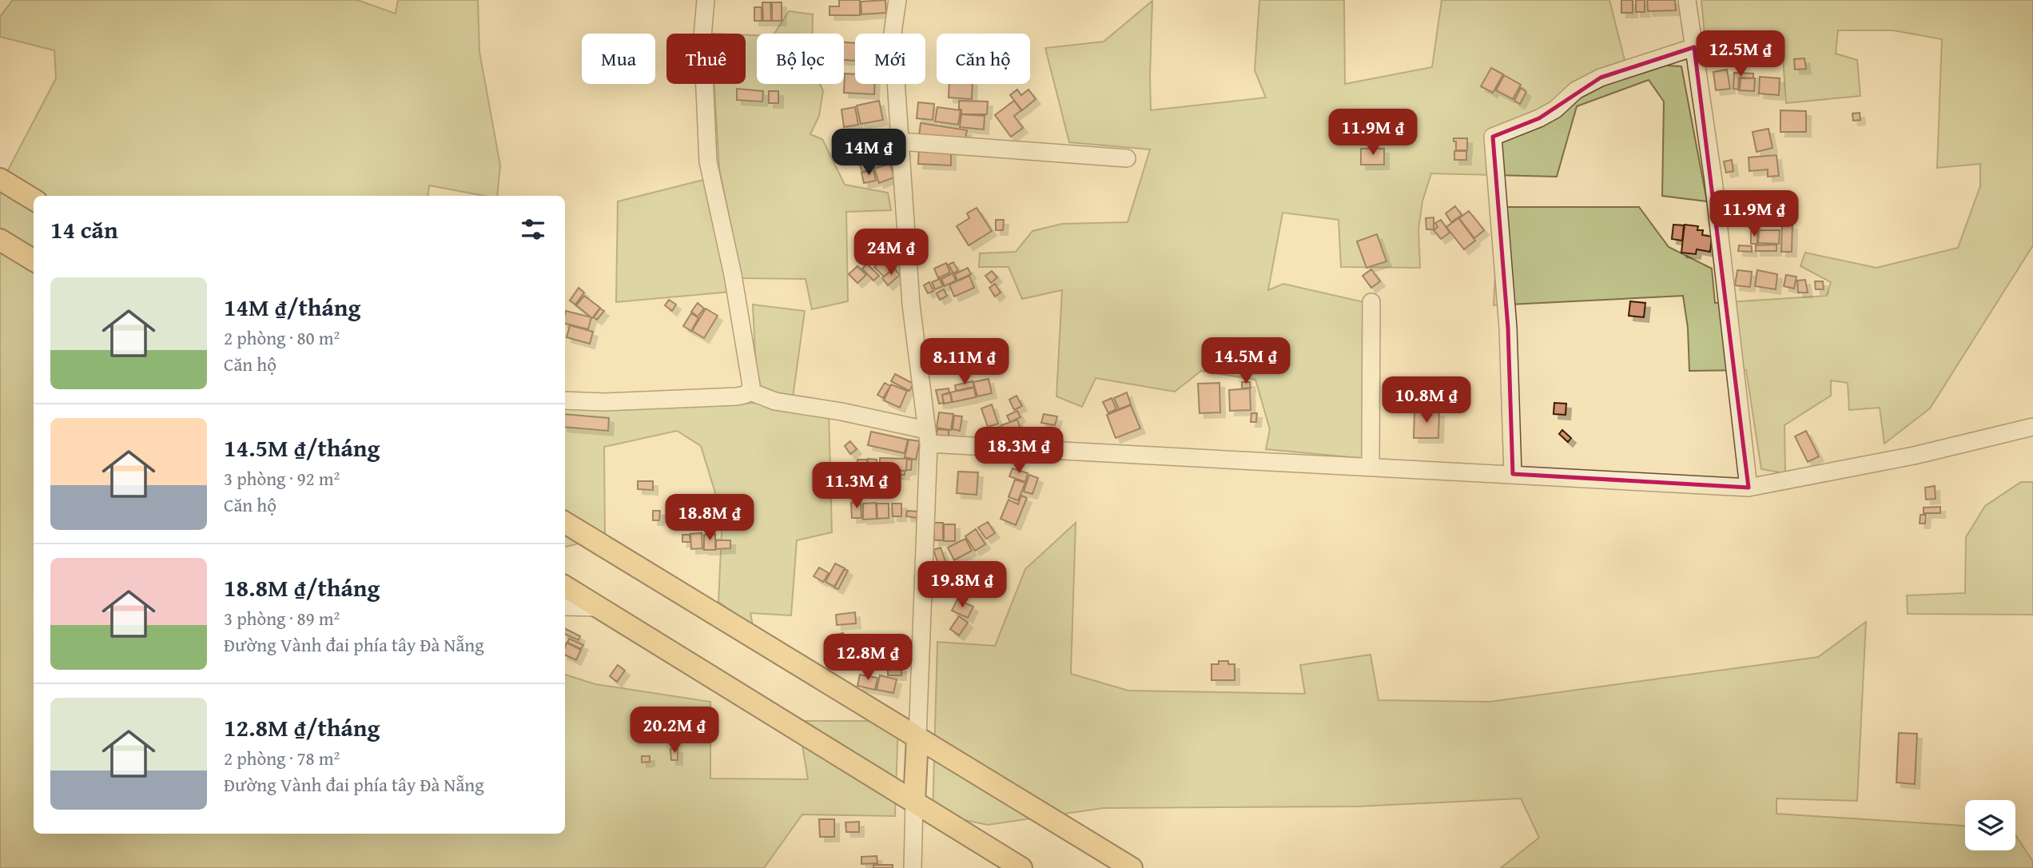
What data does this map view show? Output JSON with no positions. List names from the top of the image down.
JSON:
{
  "page": {
    "price": [
      "12.5M ₫",
      "11.9M ₫",
      "14M ₫",
      "11.9M ₫",
      "24M ₫",
      "14.5M ₫",
      "8.11M ₫",
      "10.8M ₫",
      "18.3M ₫",
      "11.3M ₫",
      "18.8M ₫",
      "19.8M ₫",
      "12.8M ₫",
      "20.2M ₫"
    ],
    "chip": [
      "Mua",
      "Thuê",
      "Bộ lọc",
      "Mới",
      "Căn hộ"
    ],
    "heading": "14 căn",
    "list": [
      {
        "name": "14M ₫/tháng",
        "note": "2 phòng · 80 m² · Căn hộ"
      },
      {
        "name": "14.5M ₫/tháng",
        "note": "3 phòng · 92 m² · Căn hộ"
      },
      {
        "name": "18.8M ₫/tháng",
        "note": "3 phòng · 89 m² · Đường Vành đai phía tây Đà Nẵng"
      },
      {
        "name": "12.8M ₫/tháng",
        "note": "2 phòng · 78 m² · Đường Vành đai phía tây Đà Nẵng"
      }
    ]
  }
}
